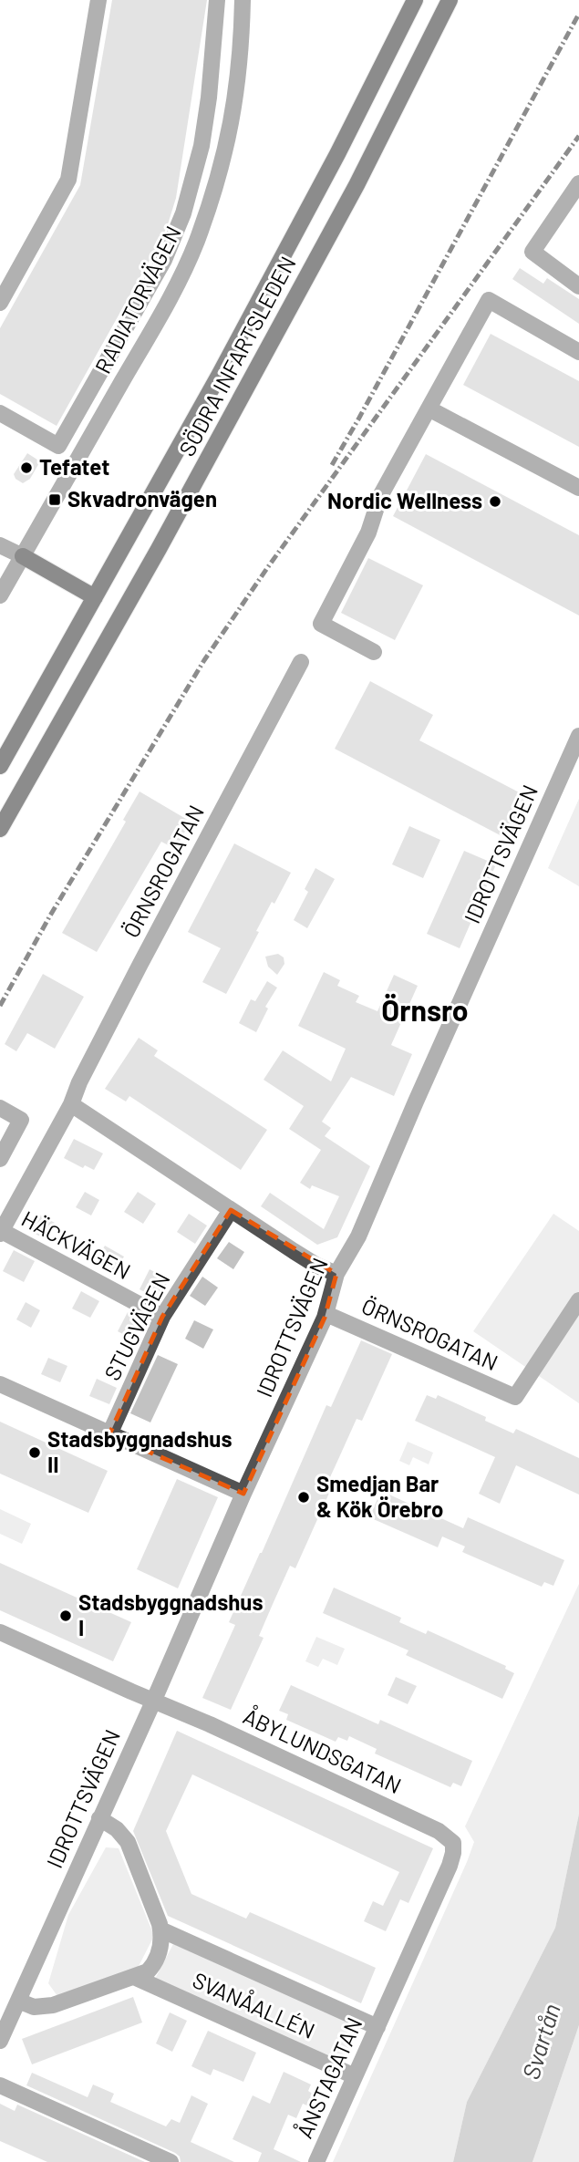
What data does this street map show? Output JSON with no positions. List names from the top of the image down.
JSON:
{
  "streets": {
    "main road": ["SÖDRA INFARTSLEDEN"],
    "street": [
      "RADIATORVÄGEN",
      "IDROTTSVÄGEN",
      "ÖRNSROGATAN",
      "HÄCKVÄGEN",
      "STUGVÄGEN",
      "ÅBYLUNDSGATAN",
      "SVANÅALLÉN",
      "ÅNSTAGATAN"
    ]
  },
  "crossings": [
    ["IDROTTSVÄGEN", "ÖRNSROGATAN"],
    ["IDROTTSVÄGEN", "ÅBYLUNDSGATAN"],
    ["ÖRNSROGATAN", "HÄCKVÄGEN"],
    ["HÄCKVÄGEN", "STUGVÄGEN"],
    ["ÅBYLUNDSGATAN", "SVANÅALLÉN"],
    ["ÅBYLUNDSGATAN", "ÅNSTAGATAN"],
    ["SVANÅALLÉN", "ÅNSTAGATAN"]
  ],
  "districts": ["Örnsro"],
  "water": ["Svartån"],
  "places": {
    "other": [
      "Tefatet",
      "Nordic Wellness",
      "Stadsbyggnadshus II",
      "Smedjan Bar & Kök Örebro",
      "Stadsbyggnadshus I"
    ],
    "transit": ["Skvadronvägen"]
  }
}
